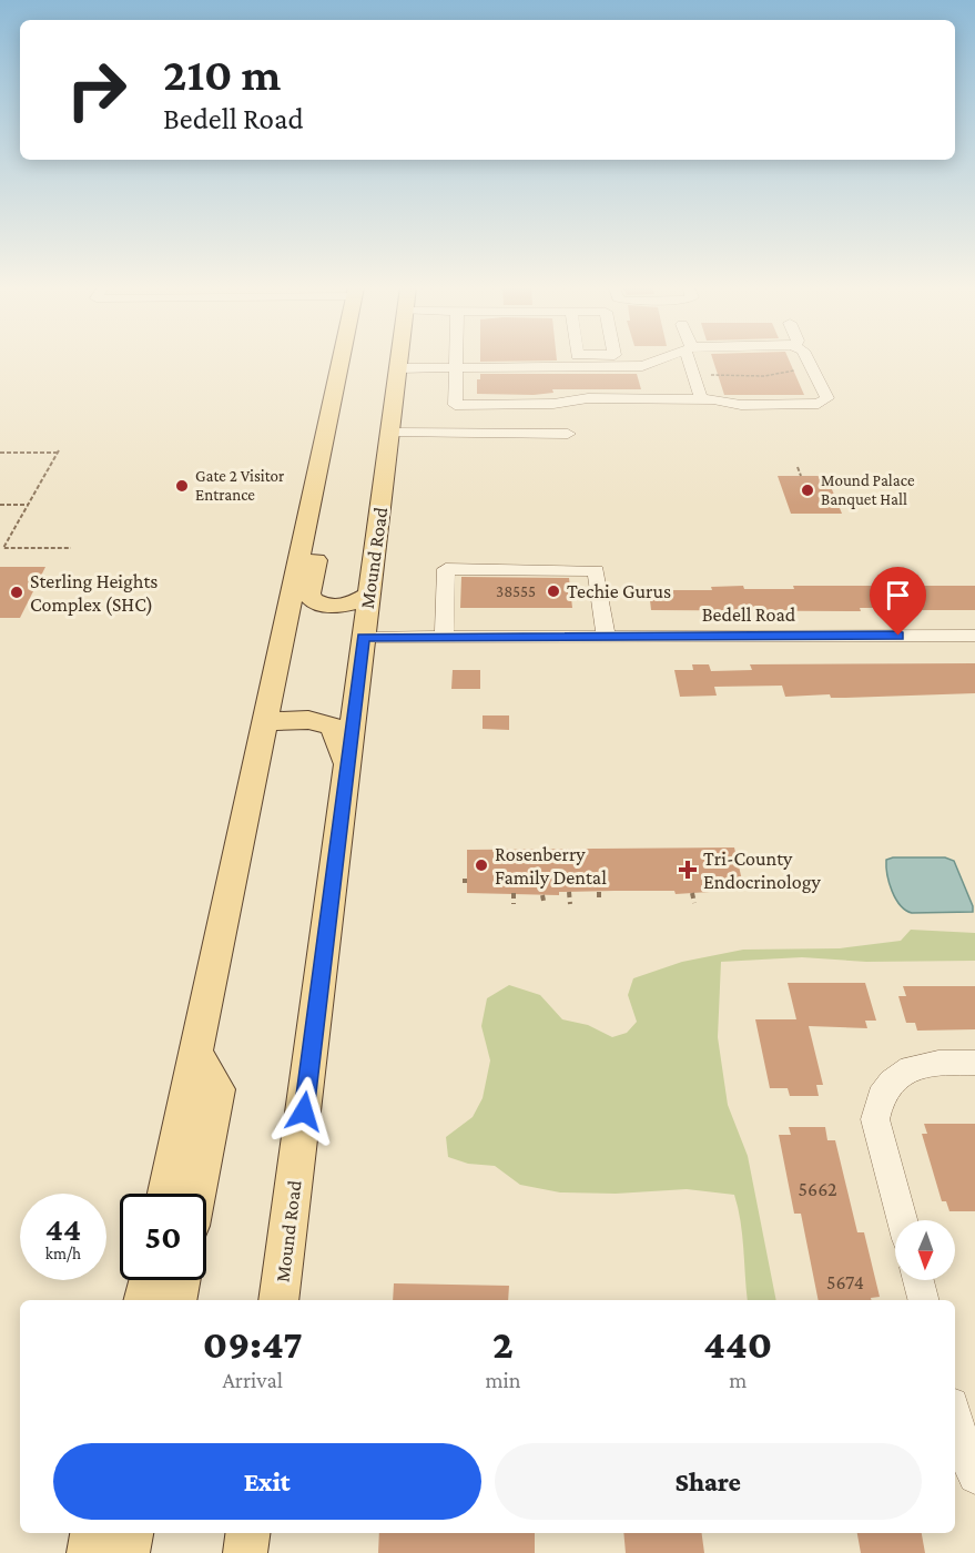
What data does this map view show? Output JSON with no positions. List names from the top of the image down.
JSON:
{
  "streets": {
    "main road": ["Mound Road"],
    "street": ["Bedell Road"]
  },
  "crossings": [
    ["Mound Road", "Bedell Road"]
  ],
  "places": {
    "other": [
      "Gate 2 Visitor Entrance",
      "Mound Palace Banquet Hall",
      "Techie Gurus",
      "Sterling Heights Complex (SHC)",
      "Rosenberry Family Dental"
    ],
    "health": ["Tri-County Endocrinology"]
  },
  "house_numbers": ["38555", "5662", "5674"],
  "north": "bottom",
  "page": {
    "turn": ["210 m", "Bedell Road"],
    "speed": "44 km/h",
    "limit": "50",
    "eta": [
      "09:47",
      "Arrival",
      "2",
      "min",
      "440",
      "m"
    ],
    "buttons": ["Exit", "Share"]
  }
}
